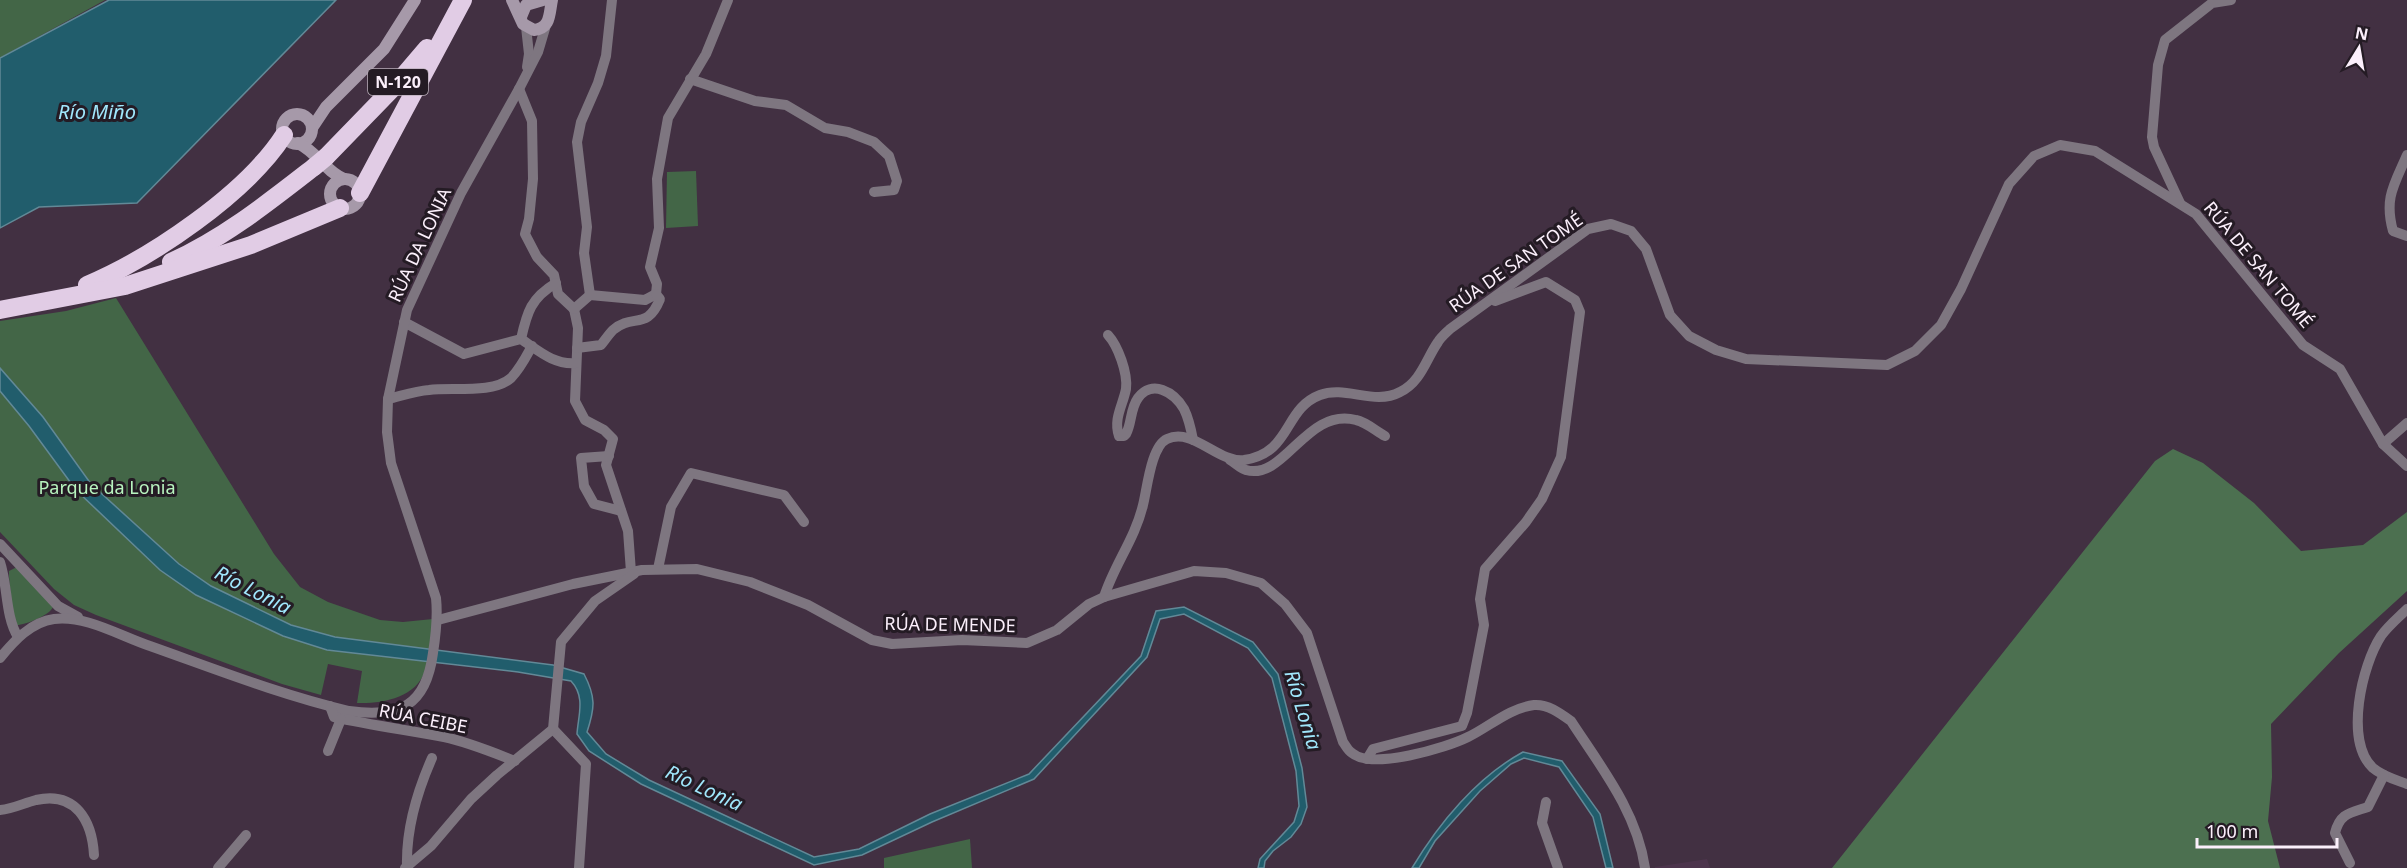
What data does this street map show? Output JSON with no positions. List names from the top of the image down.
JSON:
{
  "streets": {
    "highway": ["N-120"],
    "street": [
      "RÚA DA LONIA",
      "RÚA DE SAN TOMÉ",
      "RÚA DE MENDE",
      "RÚA CEIBE"
    ]
  },
  "crossings": [
    ["RÚA DA LONIA", "RÚA DE MENDE"],
    ["RÚA DE SAN TOMÉ", "RÚA DE MENDE"]
  ],
  "water": ["Río Miño", "Río Lonia"],
  "parks": ["Parque da Lonia"],
  "scale_bar": "100 m",
  "north": "top"
}
